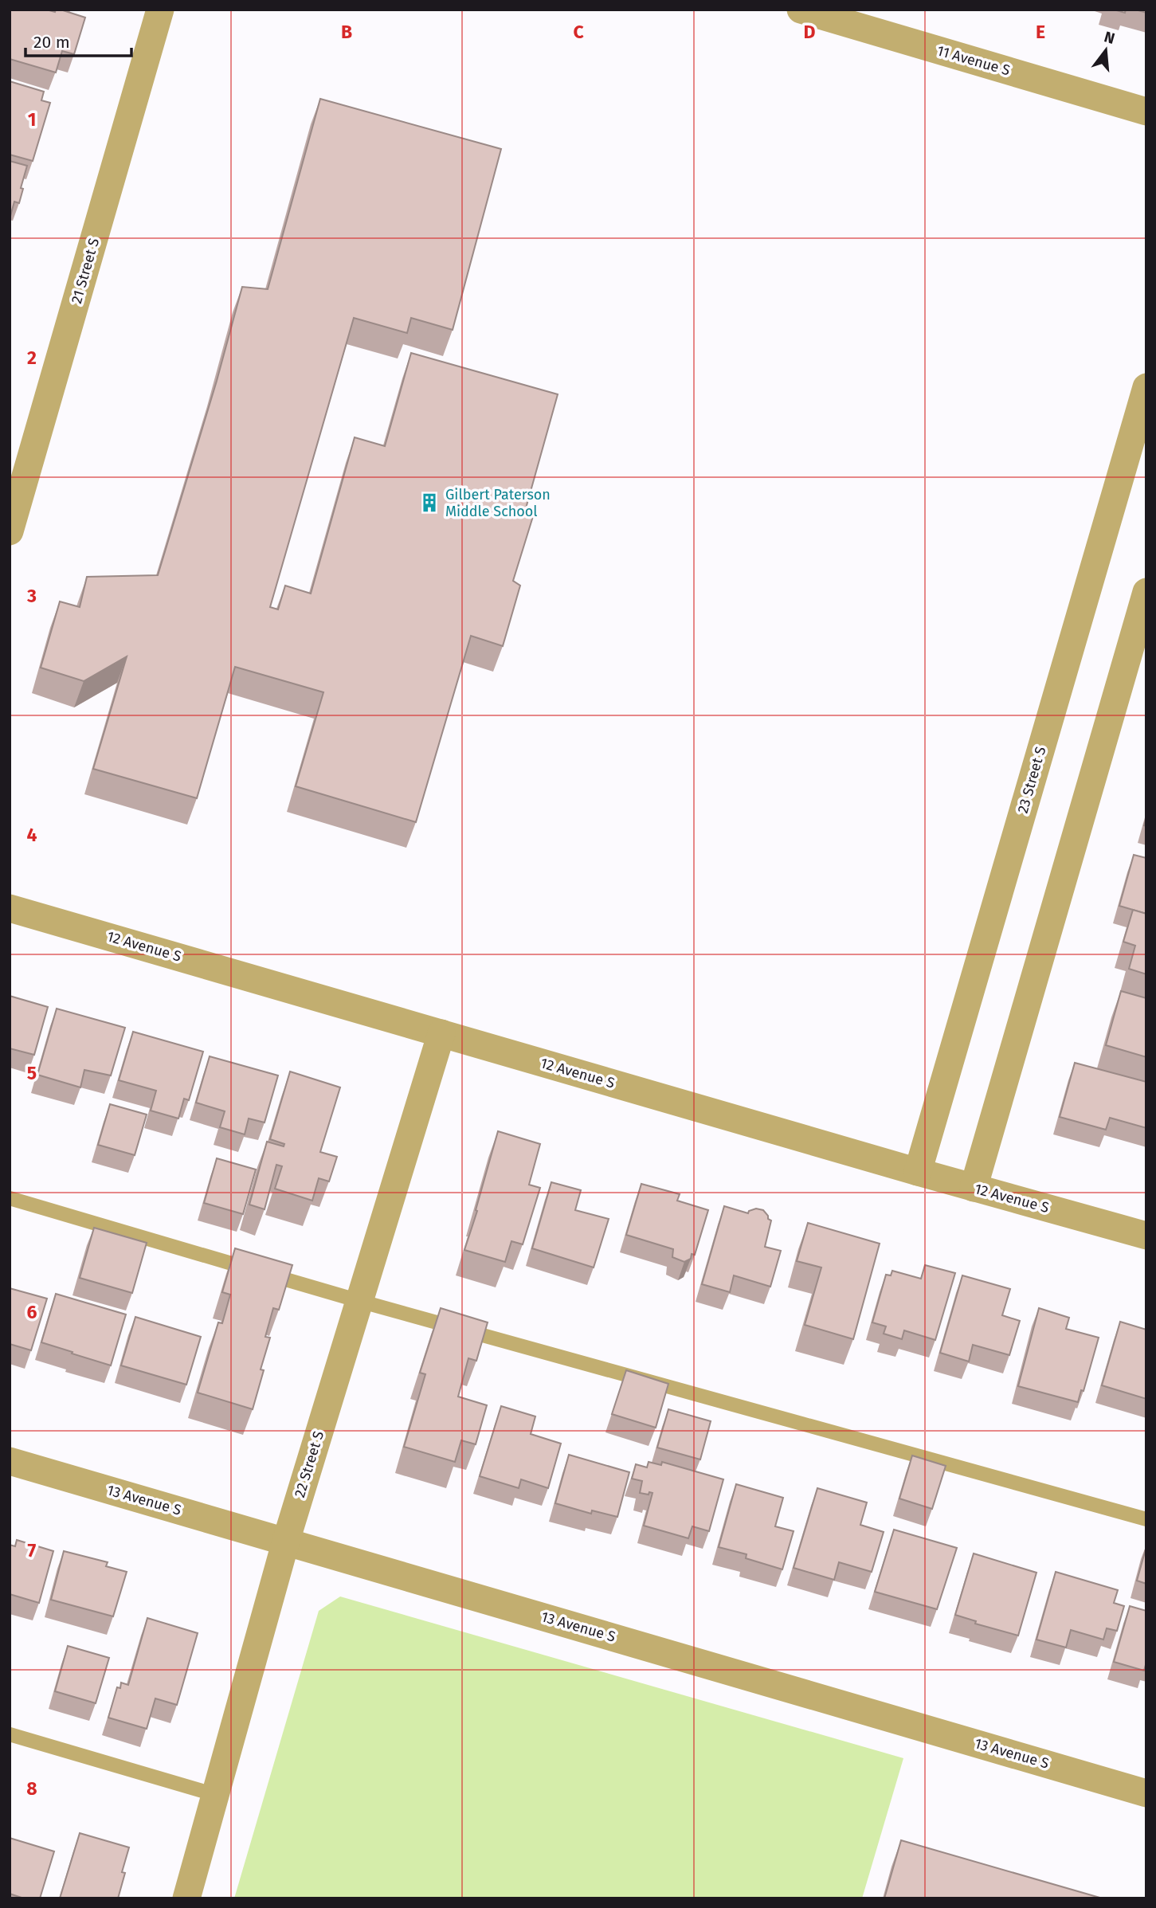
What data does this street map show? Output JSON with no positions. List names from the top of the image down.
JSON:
{
  "streets": {
    "street": [
      "11 Avenue S",
      "21 Street S",
      "23 Street S",
      "12 Avenue S",
      "22 Street S",
      "13 Avenue S"
    ]
  },
  "crossings": [
    ["23 Street S", "12 Avenue S"],
    ["12 Avenue S", "22 Street S"],
    ["22 Street S", "13 Avenue S"]
  ],
  "places": {
    "building": ["Gilbert Paterson Middle School"]
  },
  "scale_bar": "20 m",
  "north": "top",
  "grid": {
    "columns": [
      "B",
      "C",
      "D",
      "E"
    ],
    "rows": [
      "1",
      "2",
      "3",
      "4",
      "5",
      "6",
      "7",
      "8"
    ]
  }
}
